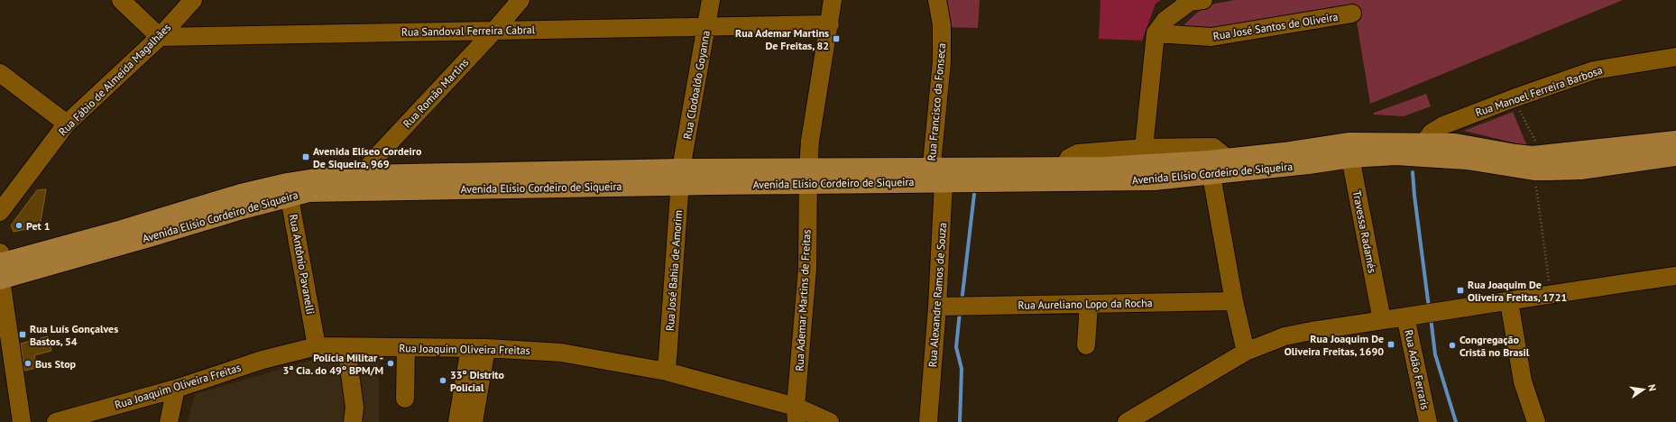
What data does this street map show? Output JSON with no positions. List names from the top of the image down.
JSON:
{
  "streets": {
    "main road": ["Avenida Elísio Cordeiro de Siqueira"],
    "street": [
      "Rua José Santos de Oliveira",
      "Rua Sandoval Ferreira Cabral",
      "Rua Fábio de Almeida Magalhães",
      "Rua Clodoaldo Goyanna",
      "Rua Manoel Ferreira Barbosa",
      "Rua Romão Martins",
      "Rua Francisco da Fonseca",
      "Travessa Radamés",
      "Rua Antônio Pavanelli",
      "Rua José Bahia de Amorim",
      "Rua Alexandre Ramos de Souza",
      "Rua Ademar Martins de Freitas",
      "Rua Aureliano Lopo da Rocha",
      "Rua Joaquim Oliveira Freitas",
      "Rua Adão Ferraris"
    ]
  },
  "crossings": [
    ["Rua Sandoval Ferreira Cabral", "Rua Fábio de Almeida Magalhães"],
    ["Rua Sandoval Ferreira Cabral", "Rua Clodoaldo Goyanna"],
    ["Rua Sandoval Ferreira Cabral", "Rua Romão Martins"],
    ["Rua Sandoval Ferreira Cabral", "Rua Ademar Martins de Freitas"],
    ["Rua Clodoaldo Goyanna", "Avenida Elísio Cordeiro de Siqueira"],
    ["Rua Clodoaldo Goyanna", "Rua José Bahia de Amorim"],
    ["Rua Manoel Ferreira Barbosa", "Avenida Elísio Cordeiro de Siqueira"],
    ["Rua Romão Martins", "Avenida Elísio Cordeiro de Siqueira"],
    ["Rua Francisco da Fonseca", "Avenida Elísio Cordeiro de Siqueira"],
    ["Rua Francisco da Fonseca", "Rua Alexandre Ramos de Souza"],
    ["Avenida Elísio Cordeiro de Siqueira", "Travessa Radamés"],
    ["Avenida Elísio Cordeiro de Siqueira", "Rua Antônio Pavanelli"],
    ["Avenida Elísio Cordeiro de Siqueira", "Rua José Bahia de Amorim"],
    ["Avenida Elísio Cordeiro de Siqueira", "Rua Alexandre Ramos de Souza"],
    ["Avenida Elísio Cordeiro de Siqueira", "Rua Ademar Martins de Freitas"],
    ["Rua Antônio Pavanelli", "Rua Joaquim Oliveira Freitas"],
    ["Rua José Bahia de Amorim", "Rua Joaquim Oliveira Freitas"],
    ["Rua Alexandre Ramos de Souza", "Rua Aureliano Lopo da Rocha"],
    ["Rua Ademar Martins de Freitas", "Rua Joaquim Oliveira Freitas"]
  ],
  "places": {
    "transit": [
      "Rua Ademar Martins De Freitas, 82",
      "Avenida Elíseo Cordeiro De Siqueira, 969",
      "Rua Joaquim De Oliveira Freitas, 1721",
      "Rua Luís Gonçalves Bastos, 54",
      "Rua Joaquim De Oliveira Freitas, 1690"
    ],
    "other": [
      "Pet 1",
      "Congregação Cristã no Brasil",
      "Bus Stop",
      "Polícia Militar - 3ª Cia. do 49º BPM/M",
      "33º Distrito Policial"
    ]
  },
  "north": "right"
}
